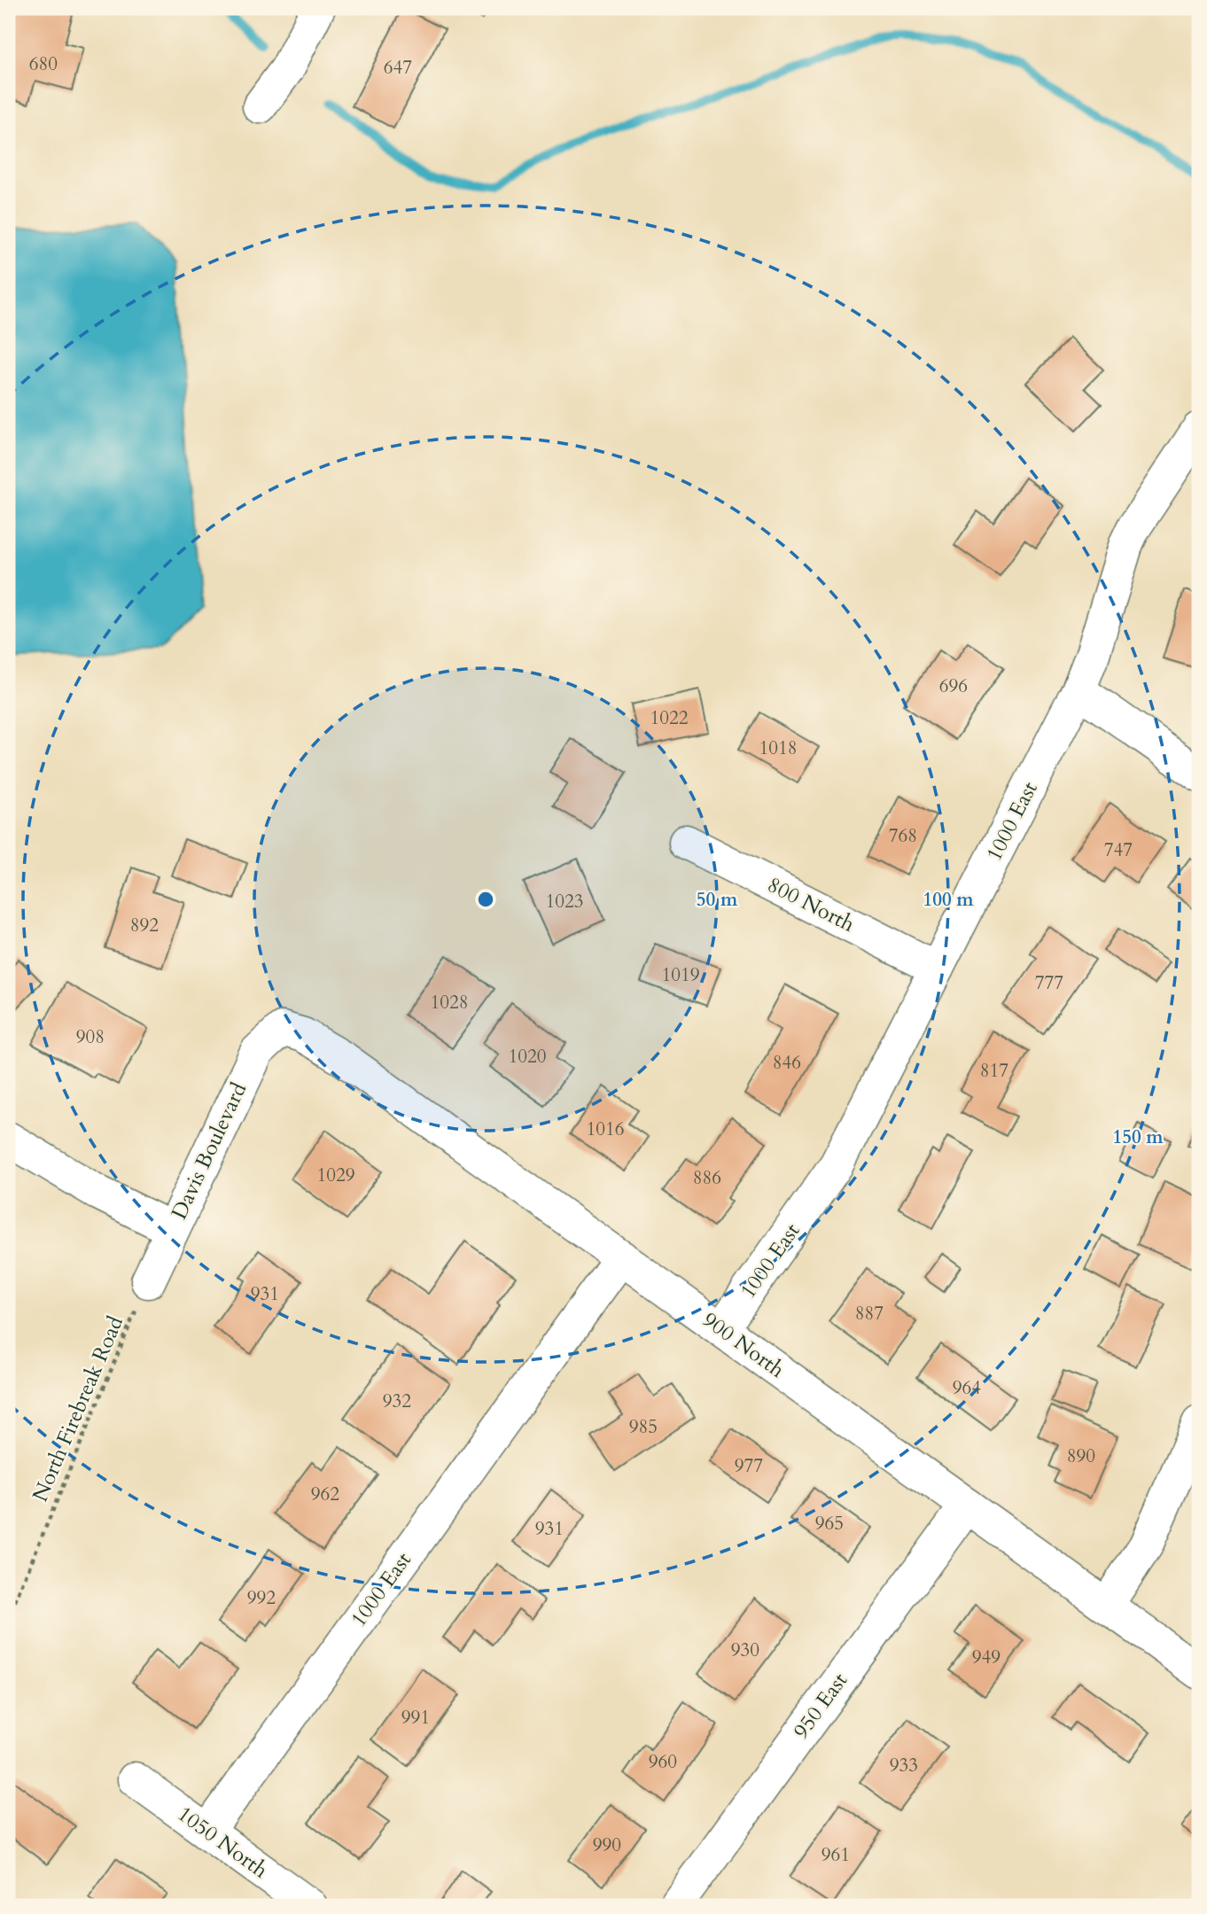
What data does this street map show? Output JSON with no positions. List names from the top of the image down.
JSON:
{
  "streets": {
    "street": [
      "1000 East",
      "800 North",
      "Davis Boulevard",
      "900 North",
      "950 East",
      "1050 North"
    ],
    "path": ["North Firebreak Road"]
  },
  "crossings": [
    ["1000 East", "800 North"],
    ["1000 East", "900 North"],
    ["1000 East", "1050 North"],
    ["Davis Boulevard", "900 North"],
    ["Davis Boulevard", "North Firebreak Road"],
    ["900 North", "950 East"]
  ],
  "house_numbers": [
    "680",
    "647",
    "696",
    "1022",
    "1018",
    "768",
    "747",
    "1023",
    "892",
    "1019",
    "777",
    "1028",
    "908",
    "1020",
    "846",
    "817",
    "1016",
    "1029",
    "886",
    "931",
    "887",
    "964",
    "932",
    "985",
    "890",
    "977",
    "962",
    "965",
    "931",
    "992",
    "930",
    "949",
    "991",
    "960",
    "933",
    "990",
    "961"
  ],
  "rings": ["50 m", "100 m", "150 m"]
}
